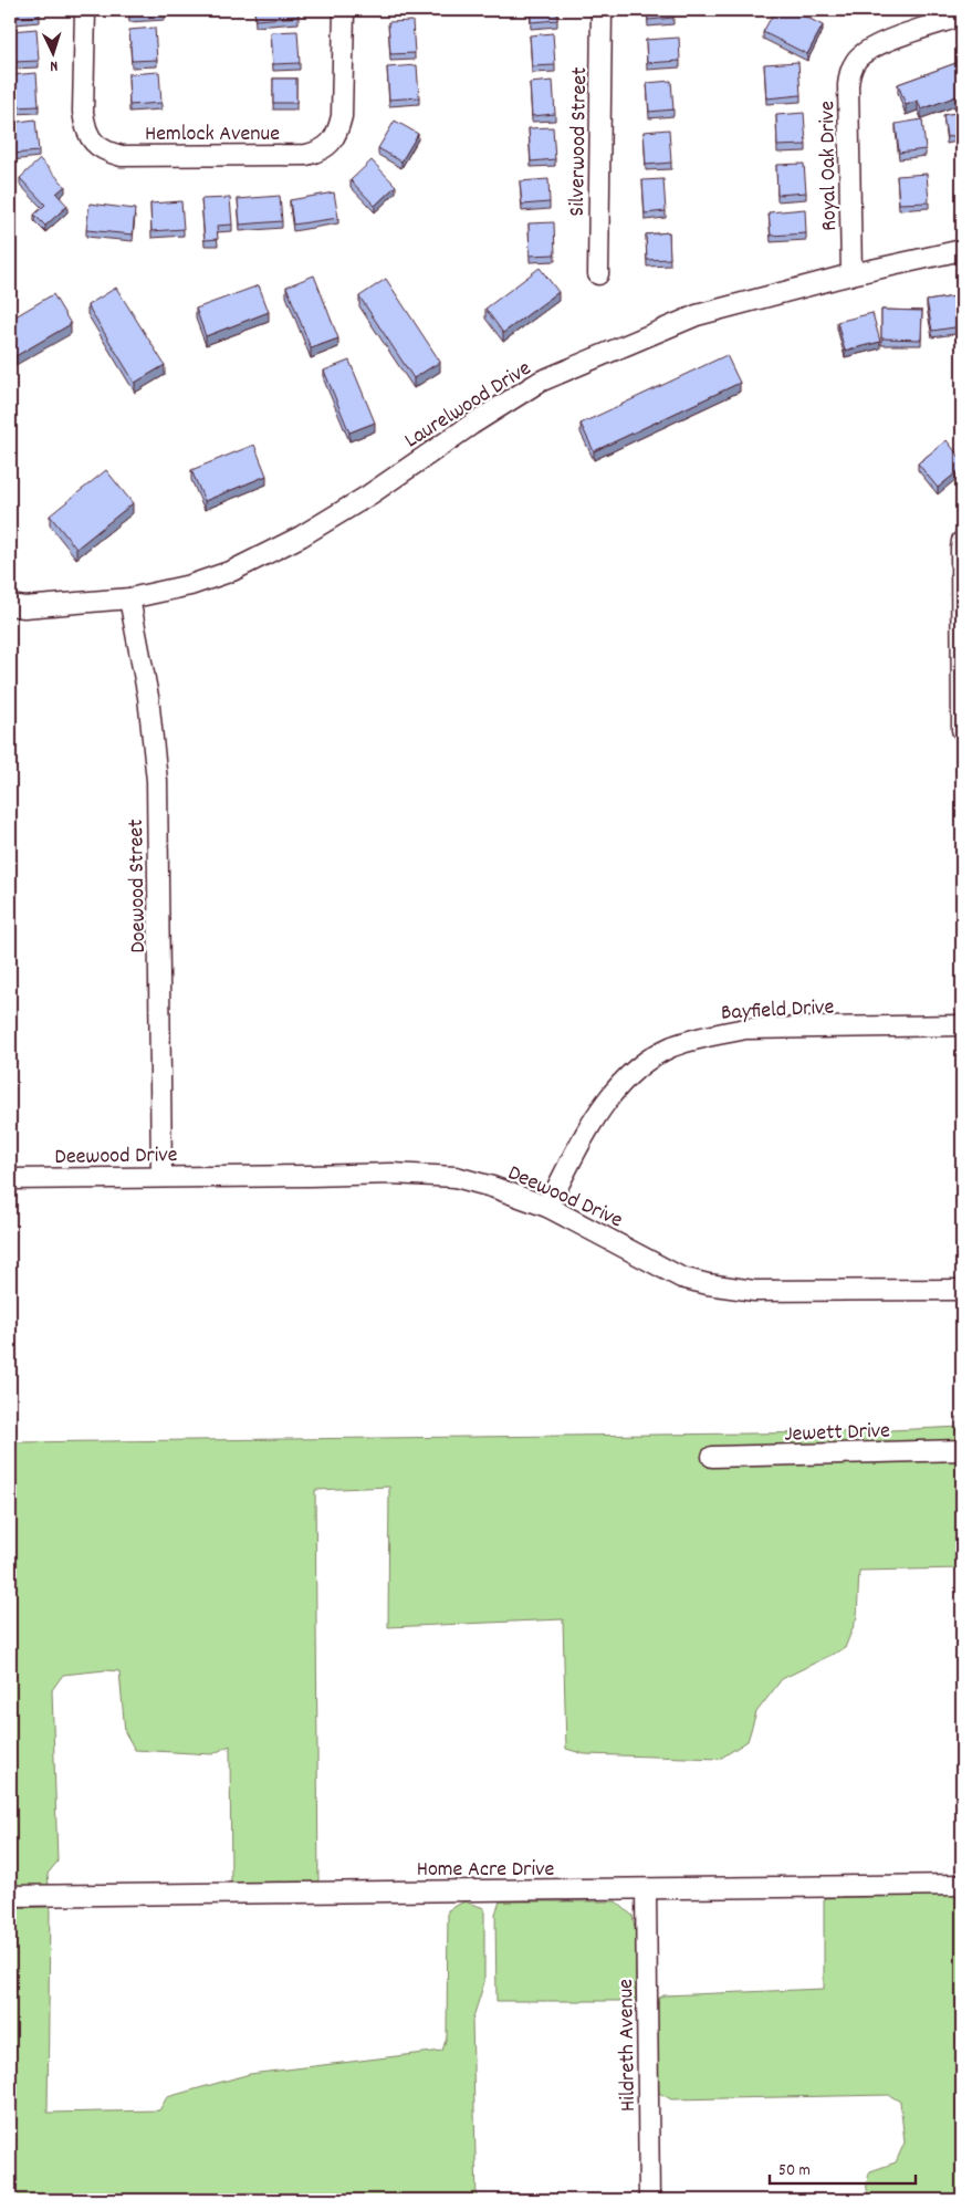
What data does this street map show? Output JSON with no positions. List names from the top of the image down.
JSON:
{
  "streets": {
    "street": [
      "Hemlock Avenue",
      "Silverwood Street",
      "Royal Oak Drive",
      "Laurelwood Drive",
      "Doewood Street",
      "Bayfield Drive",
      "Deewood Drive",
      "Jewett Drive",
      "Home Acre Drive",
      "Hildreth Avenue"
    ]
  },
  "crossings": [
    ["Royal Oak Drive", "Laurelwood Drive"],
    ["Laurelwood Drive", "Doewood Street"],
    ["Doewood Street", "Deewood Drive"],
    ["Bayfield Drive", "Deewood Drive"],
    ["Home Acre Drive", "Hildreth Avenue"]
  ],
  "scale_bar": "50 m",
  "north": "bottom"
}
